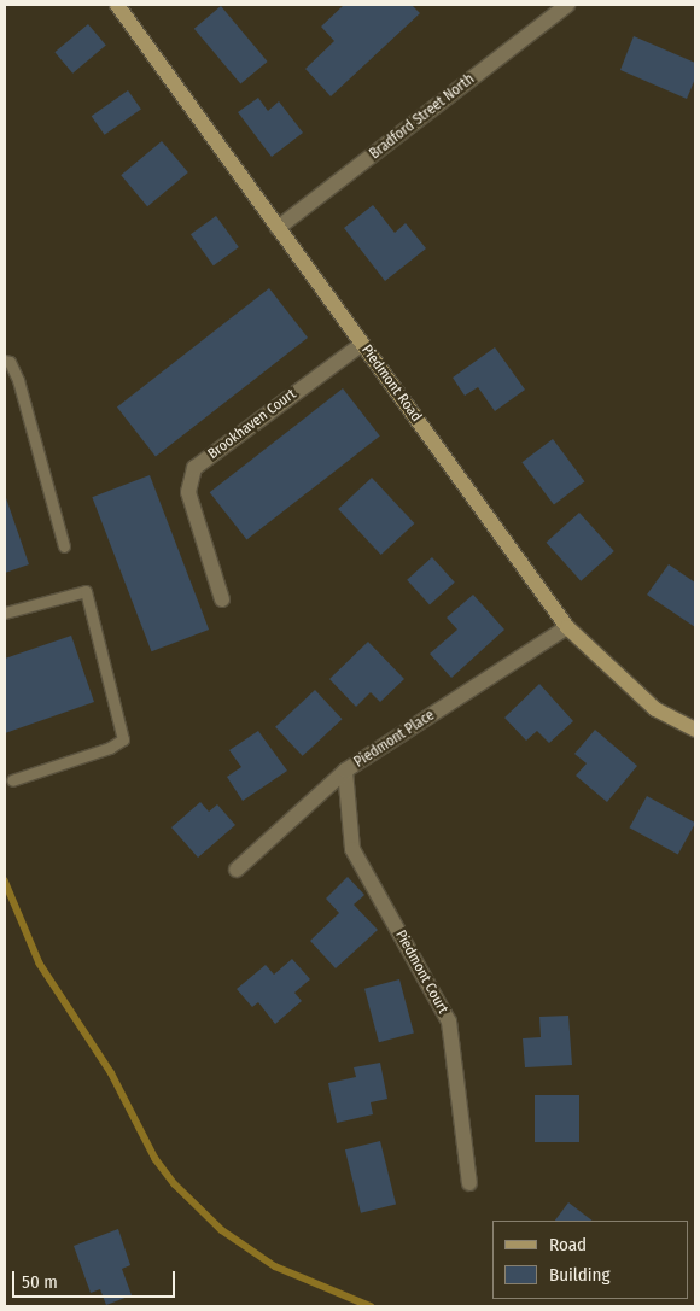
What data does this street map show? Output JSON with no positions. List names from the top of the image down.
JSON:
{
  "streets": {
    "street": [
      "Bradford Street North",
      "Piedmont Road",
      "Brookhaven Court",
      "Piedmont Place",
      "Piedmont Court"
    ]
  },
  "crossings": [
    ["Bradford Street North", "Piedmont Road"],
    ["Piedmont Road", "Brookhaven Court"],
    ["Piedmont Road", "Piedmont Place"],
    ["Piedmont Place", "Piedmont Court"]
  ],
  "legend": ["Road", "Building"],
  "scale_bar": "50 m"
}
